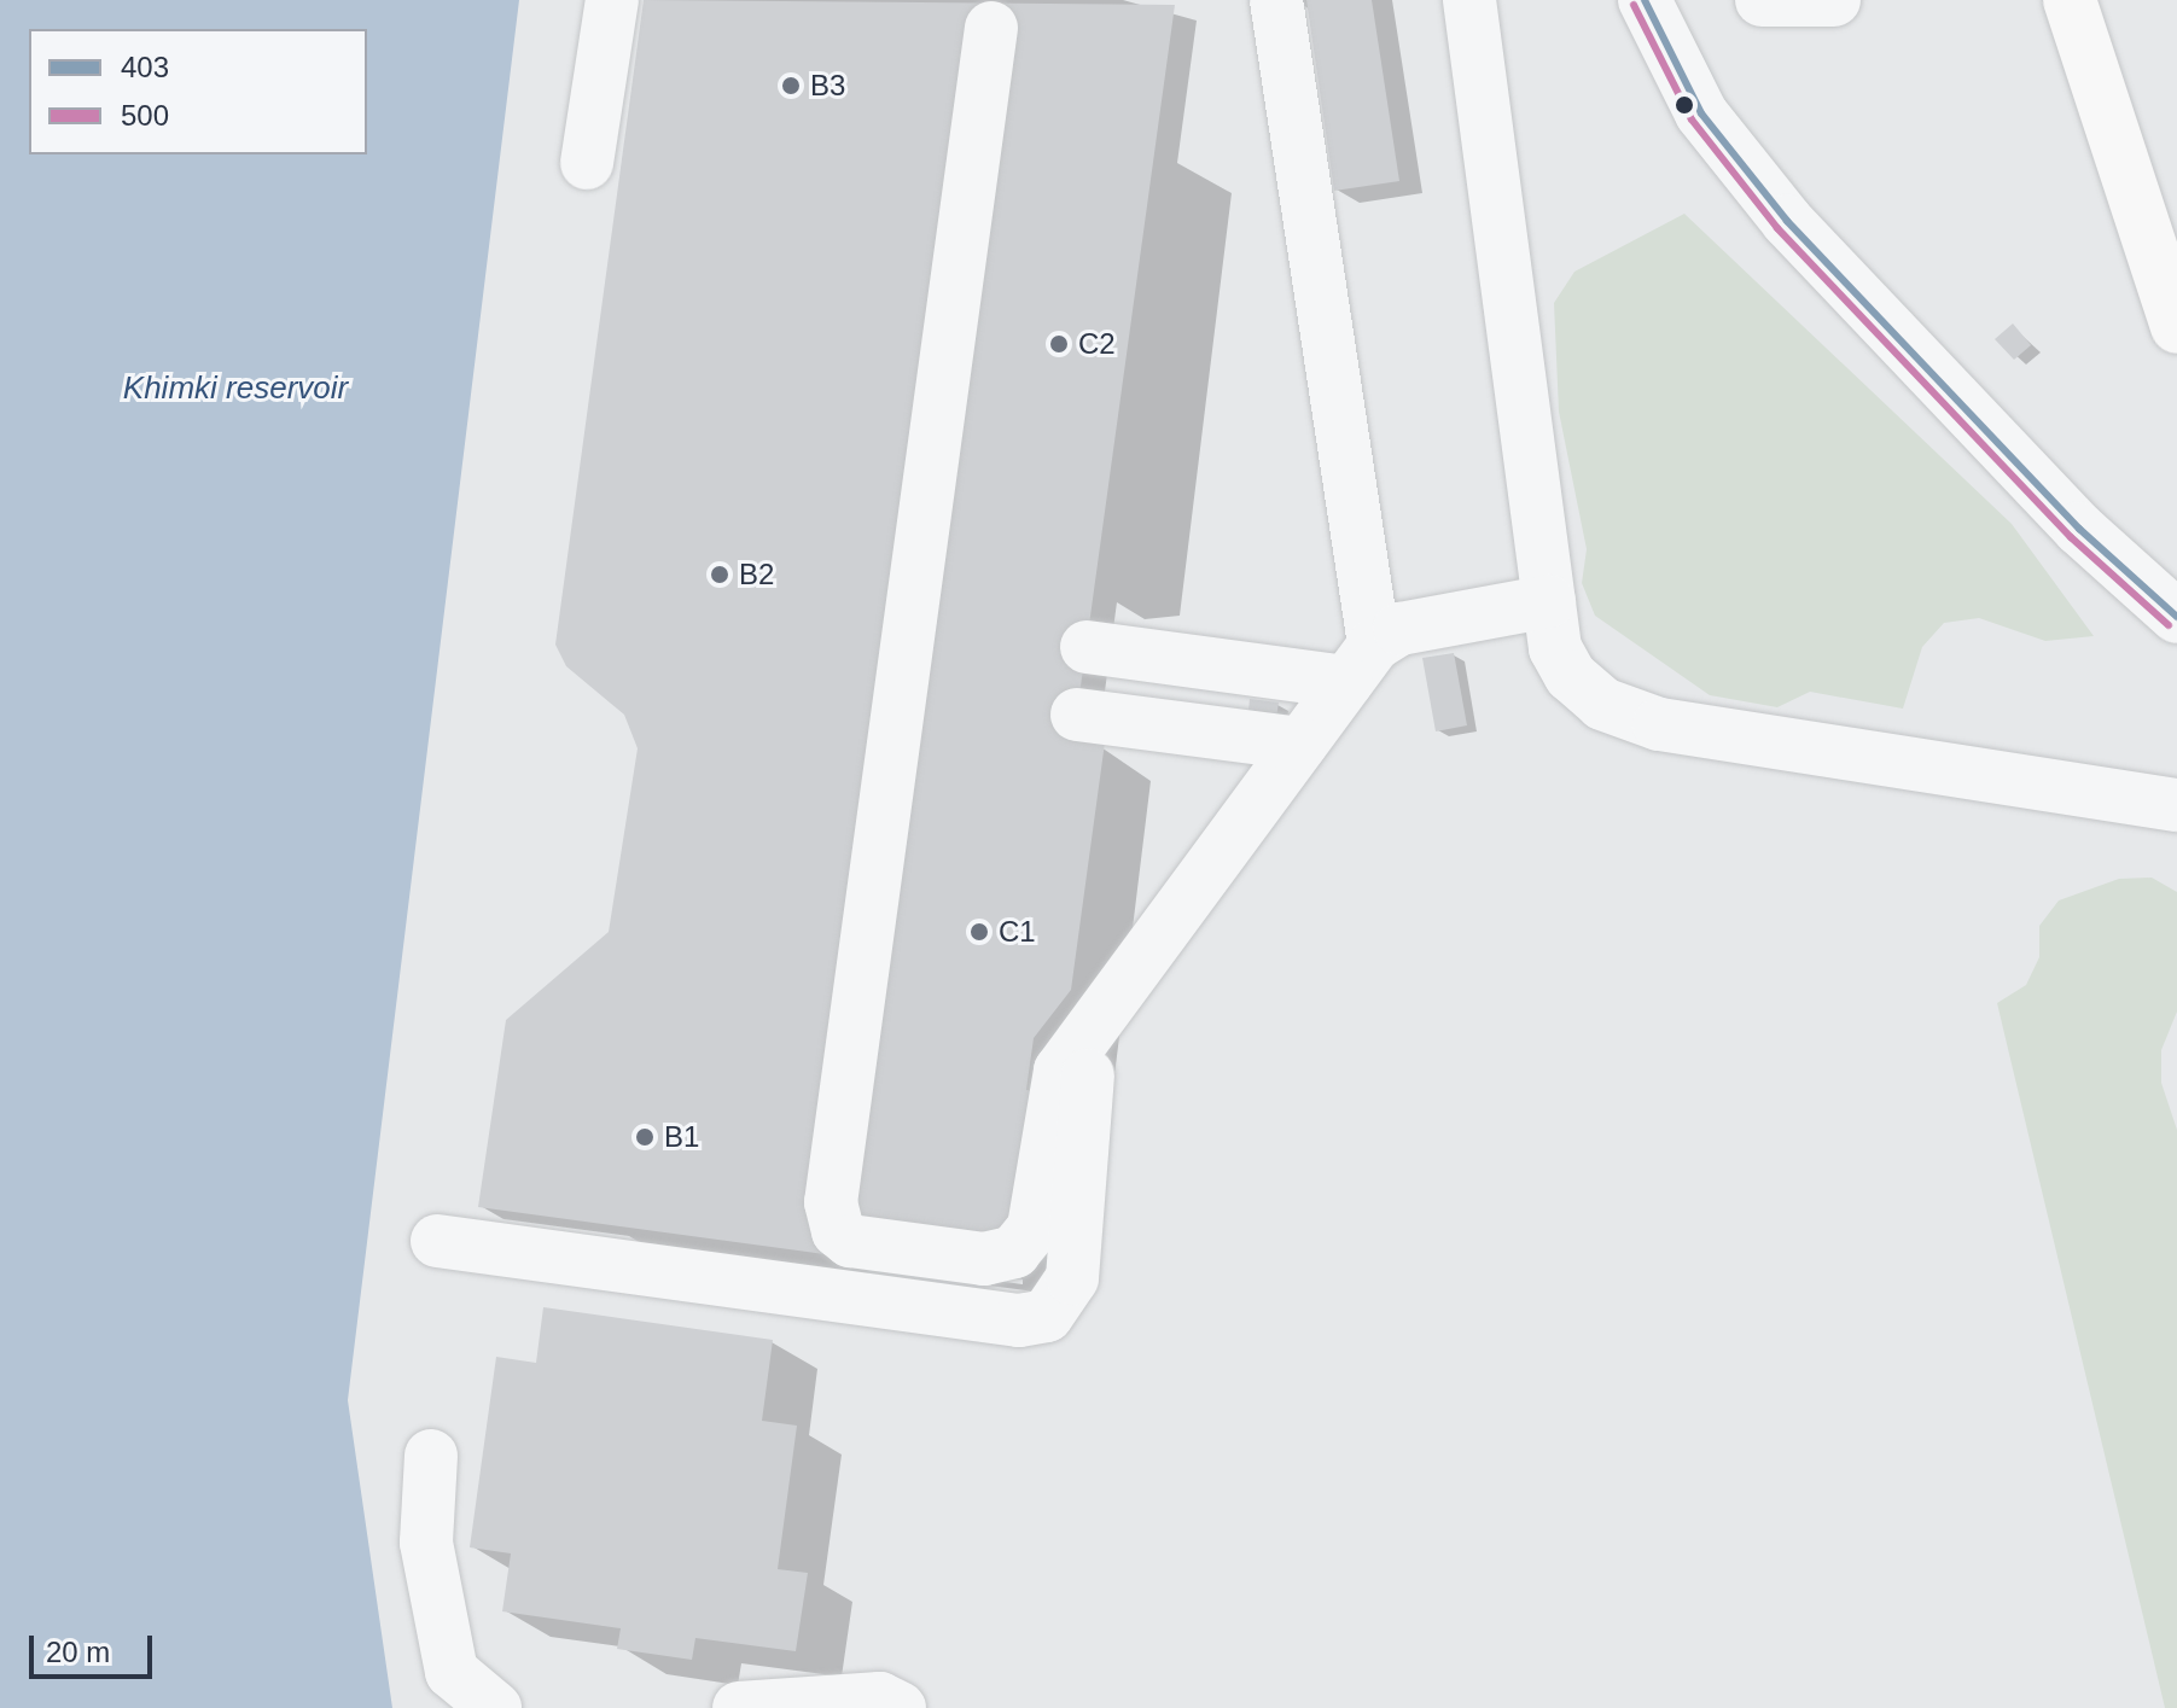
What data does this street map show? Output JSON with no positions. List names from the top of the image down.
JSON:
{
  "water": ["Khimki reservoir"],
  "places": [
    "B3",
    "C2",
    "B2",
    "C1",
    "B1"
  ],
  "lines": ["transit line 403", "transit line 500"],
  "legend": ["403", "500"],
  "scale_bar": "20 m"
}
